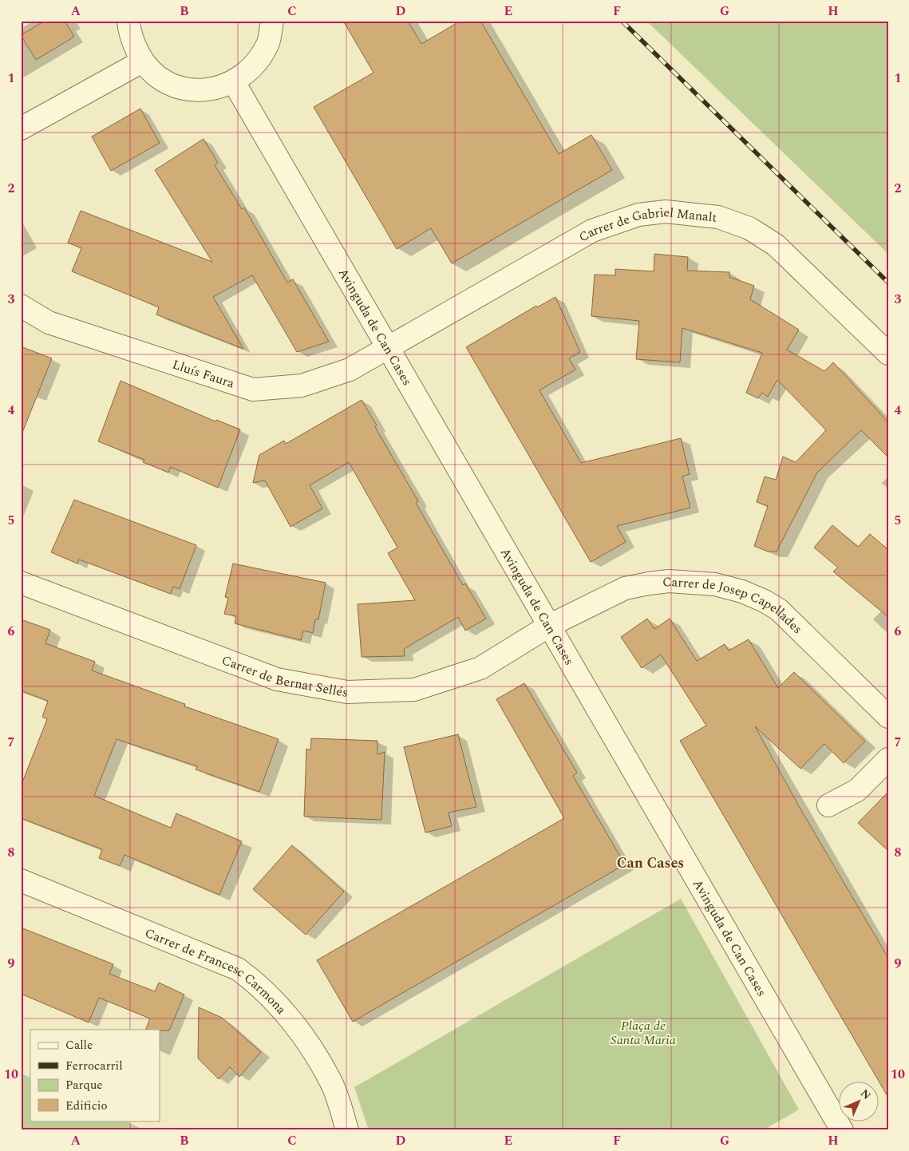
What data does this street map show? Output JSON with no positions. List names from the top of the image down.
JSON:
{
  "streets": {
    "street": [
      "Carrer de Gabriel Manalt",
      "Avinguda de Can Cases",
      "Lluís Faura",
      "Carrer de Josep Capellades",
      "Carrer de Bernat Sellés",
      "Carrer de Francesc Carmona"
    ]
  },
  "crossings": [
    ["Carrer de Gabriel Manalt", "Avinguda de Can Cases"],
    ["Carrer de Gabriel Manalt", "Lluís Faura"],
    ["Avinguda de Can Cases", "Lluís Faura"],
    ["Avinguda de Can Cases", "Carrer de Josep Capellades"],
    ["Avinguda de Can Cases", "Carrer de Bernat Sellés"],
    ["Carrer de Josep Capellades", "Carrer de Bernat Sellés"]
  ],
  "districts": ["Can Cases"],
  "parks": ["Plaça de Santa Maria"],
  "legend": [
    "Calle",
    "Ferrocarril",
    "Parque",
    "Edificio"
  ],
  "north": "top right",
  "grid": {
    "columns": [
      "A",
      "B",
      "C",
      "D",
      "E",
      "F",
      "G",
      "H"
    ],
    "rows": [
      "1",
      "2",
      "3",
      "4",
      "5",
      "6",
      "7",
      "8",
      "9",
      "10"
    ]
  }
}
